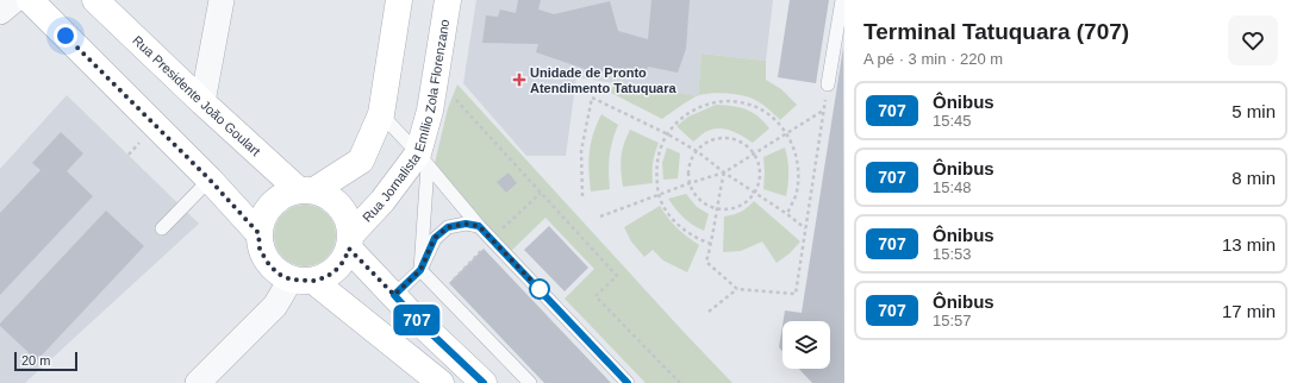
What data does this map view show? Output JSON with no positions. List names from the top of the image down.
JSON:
{
  "streets": {
    "main road": ["Rua Presidente João Goulart", "Rua Jornalista Emílio Zola Florenzano"]
  },
  "crossings": [
    ["Rua Presidente João Goulart", "Rua Jornalista Emílio Zola Florenzano"]
  ],
  "places": {
    "health": ["Unidade de Pronto Atendimento Tatuquara"]
  },
  "lines": ["bus line 707"],
  "scale_bar": "20 m",
  "page": {
    "on_map": "707",
    "heading": ["Terminal Tatuquara (707)", "A pé · 3 min · 220 m"],
    "list": [
      {
        "mark": "707",
        "name": "Ônibus",
        "note": "15:45",
        "value": "5 min"
      },
      {
        "mark": "707",
        "name": "Ônibus",
        "note": "15:48",
        "value": "8 min"
      },
      {
        "mark": "707",
        "name": "Ônibus",
        "note": "15:53",
        "value": "13 min"
      },
      {
        "mark": "707",
        "name": "Ônibus",
        "note": "15:57",
        "value": "17 min"
      }
    ],
    "scale": "20 m"
  }
}
